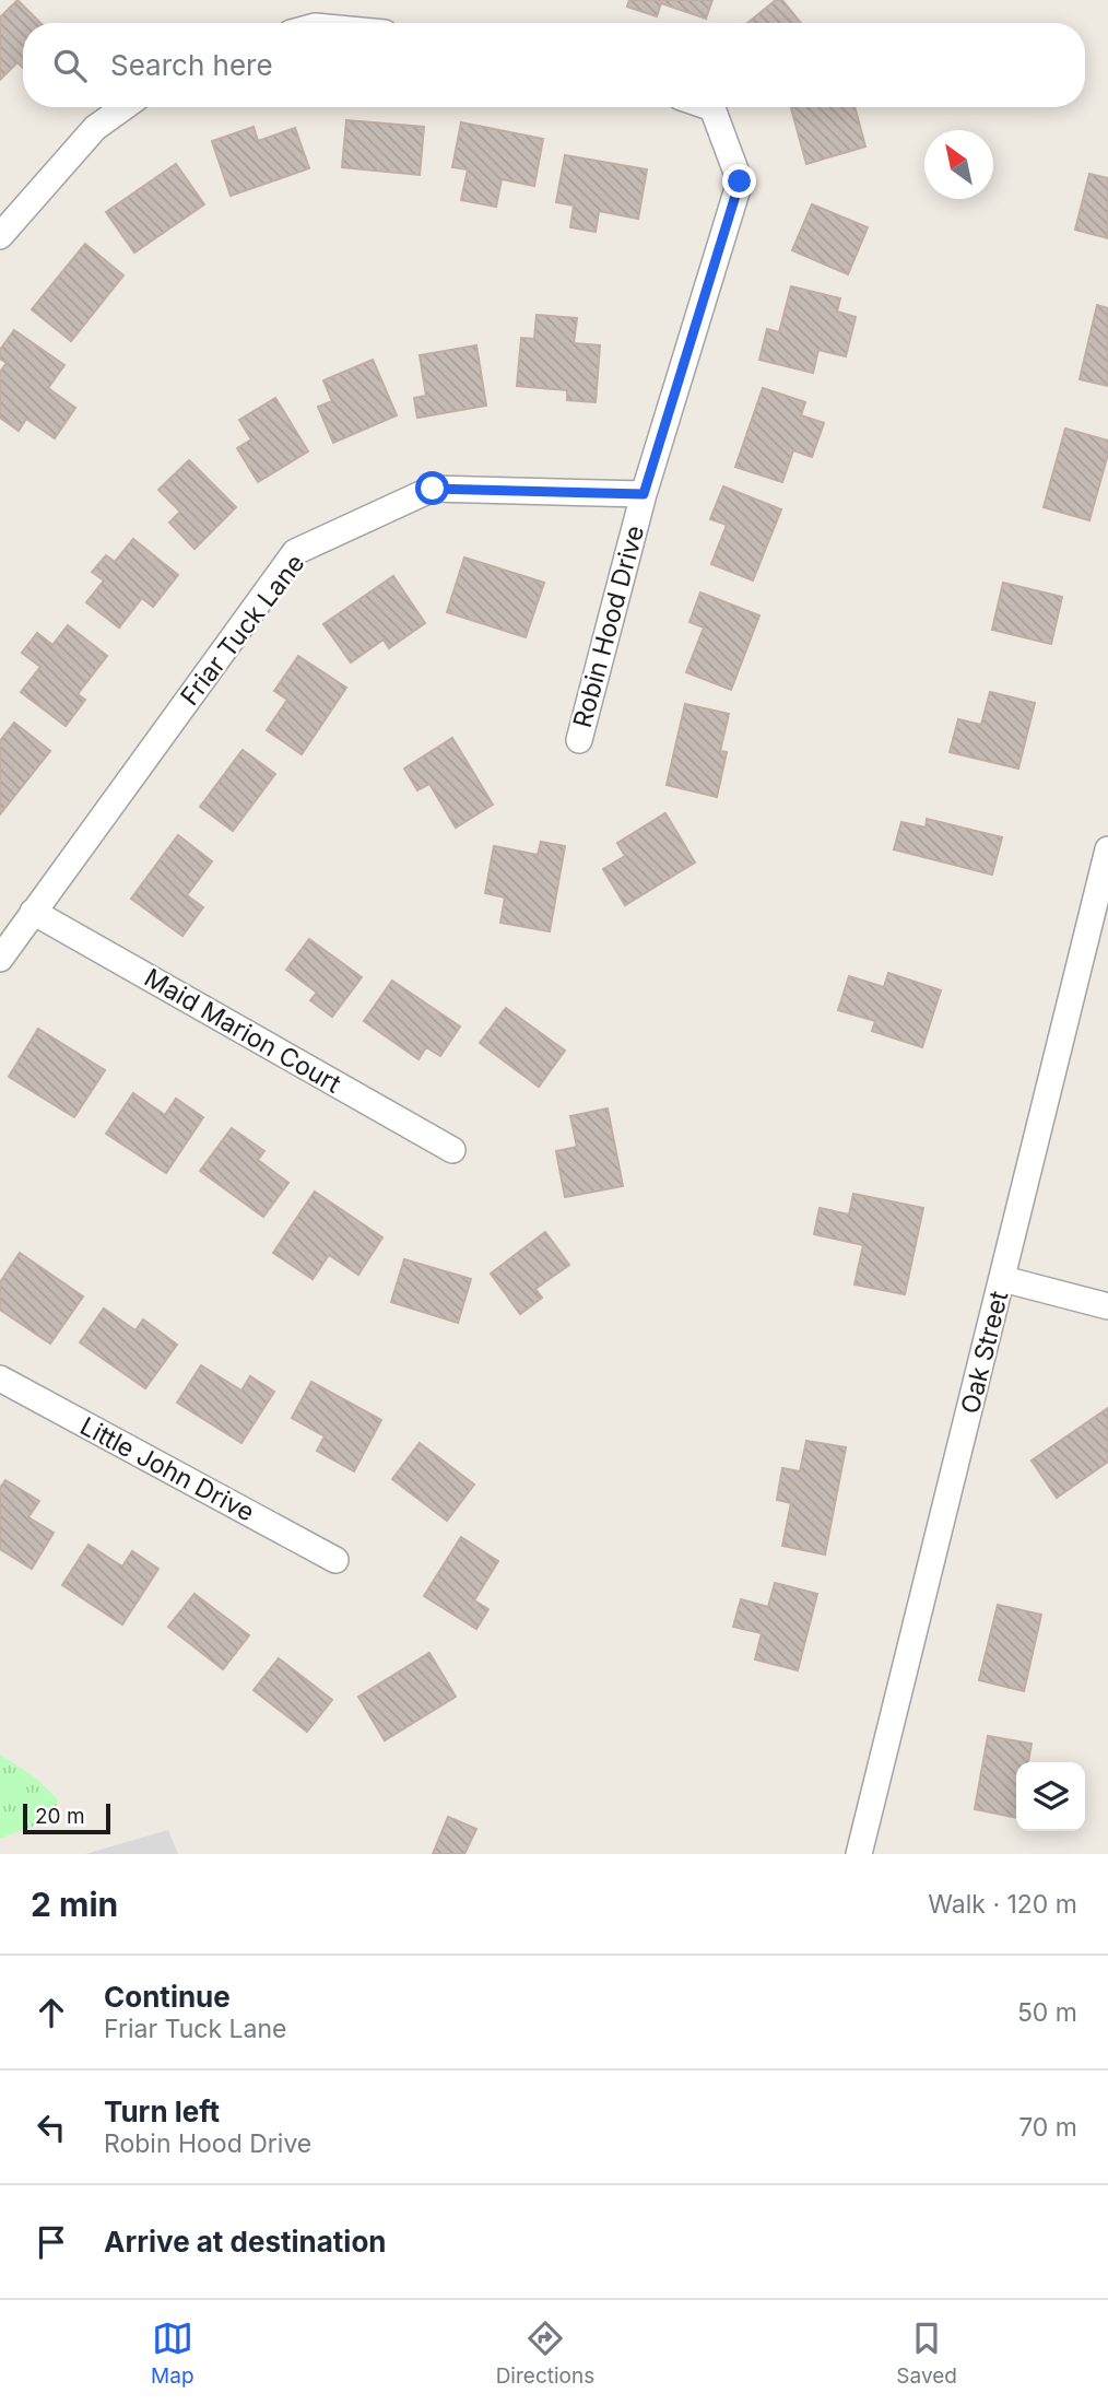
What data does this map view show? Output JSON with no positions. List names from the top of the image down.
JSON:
{
  "streets": {
    "street": [
      "Robin Hood Drive",
      "Friar Tuck Lane",
      "Maid Marion Court",
      "Oak Street",
      "Little John Drive"
    ]
  },
  "crossings": [
    ["Robin Hood Drive", "Friar Tuck Lane"],
    ["Friar Tuck Lane", "Maid Marion Court"]
  ],
  "scale_bar": "20 m",
  "north": "top left",
  "page": {
    "search": "Search here",
    "scale": "20 m",
    "heading": ["2 min", "Walk · 120 m"],
    "list": [
      ["Continue", "Friar Tuck Lane", "50 m"],
      ["Turn left", "Robin Hood Drive", "70 m"],
      "Arrive at destination"
    ],
    "nav": ["Map", "Directions", "Saved"]
  }
}
